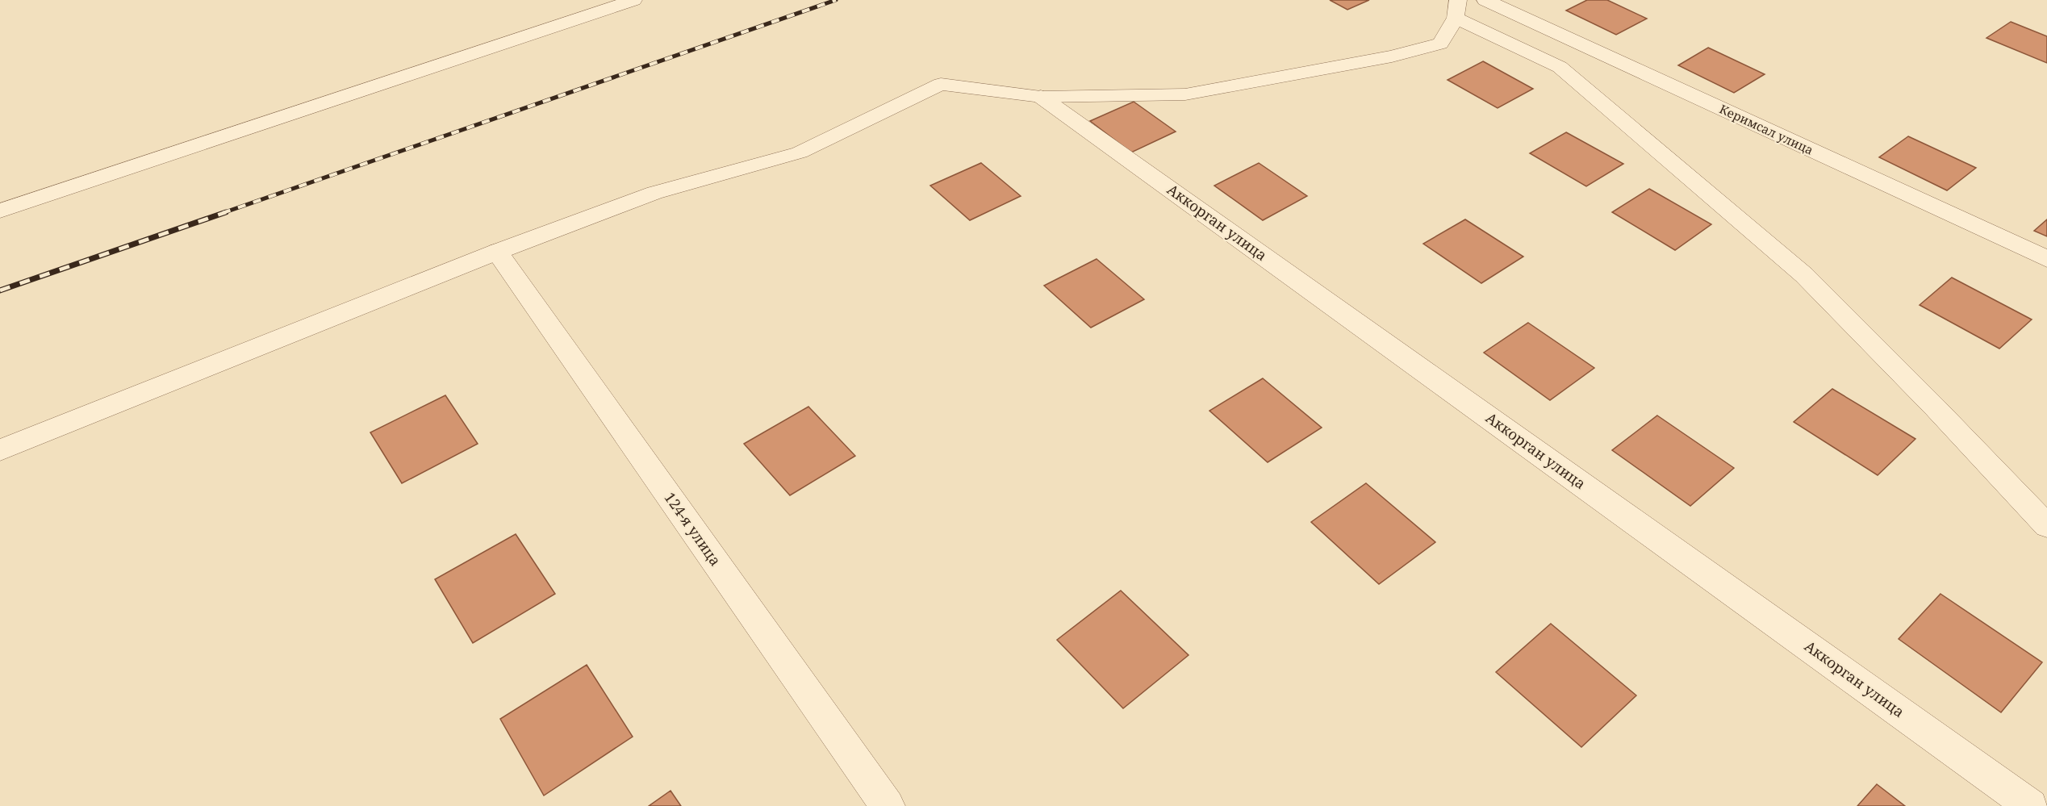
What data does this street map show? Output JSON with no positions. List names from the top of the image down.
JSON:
{
  "streets": {
    "street": ["Керимсал улица", "Аккорган улица", "124-я улица"]
  }
}
